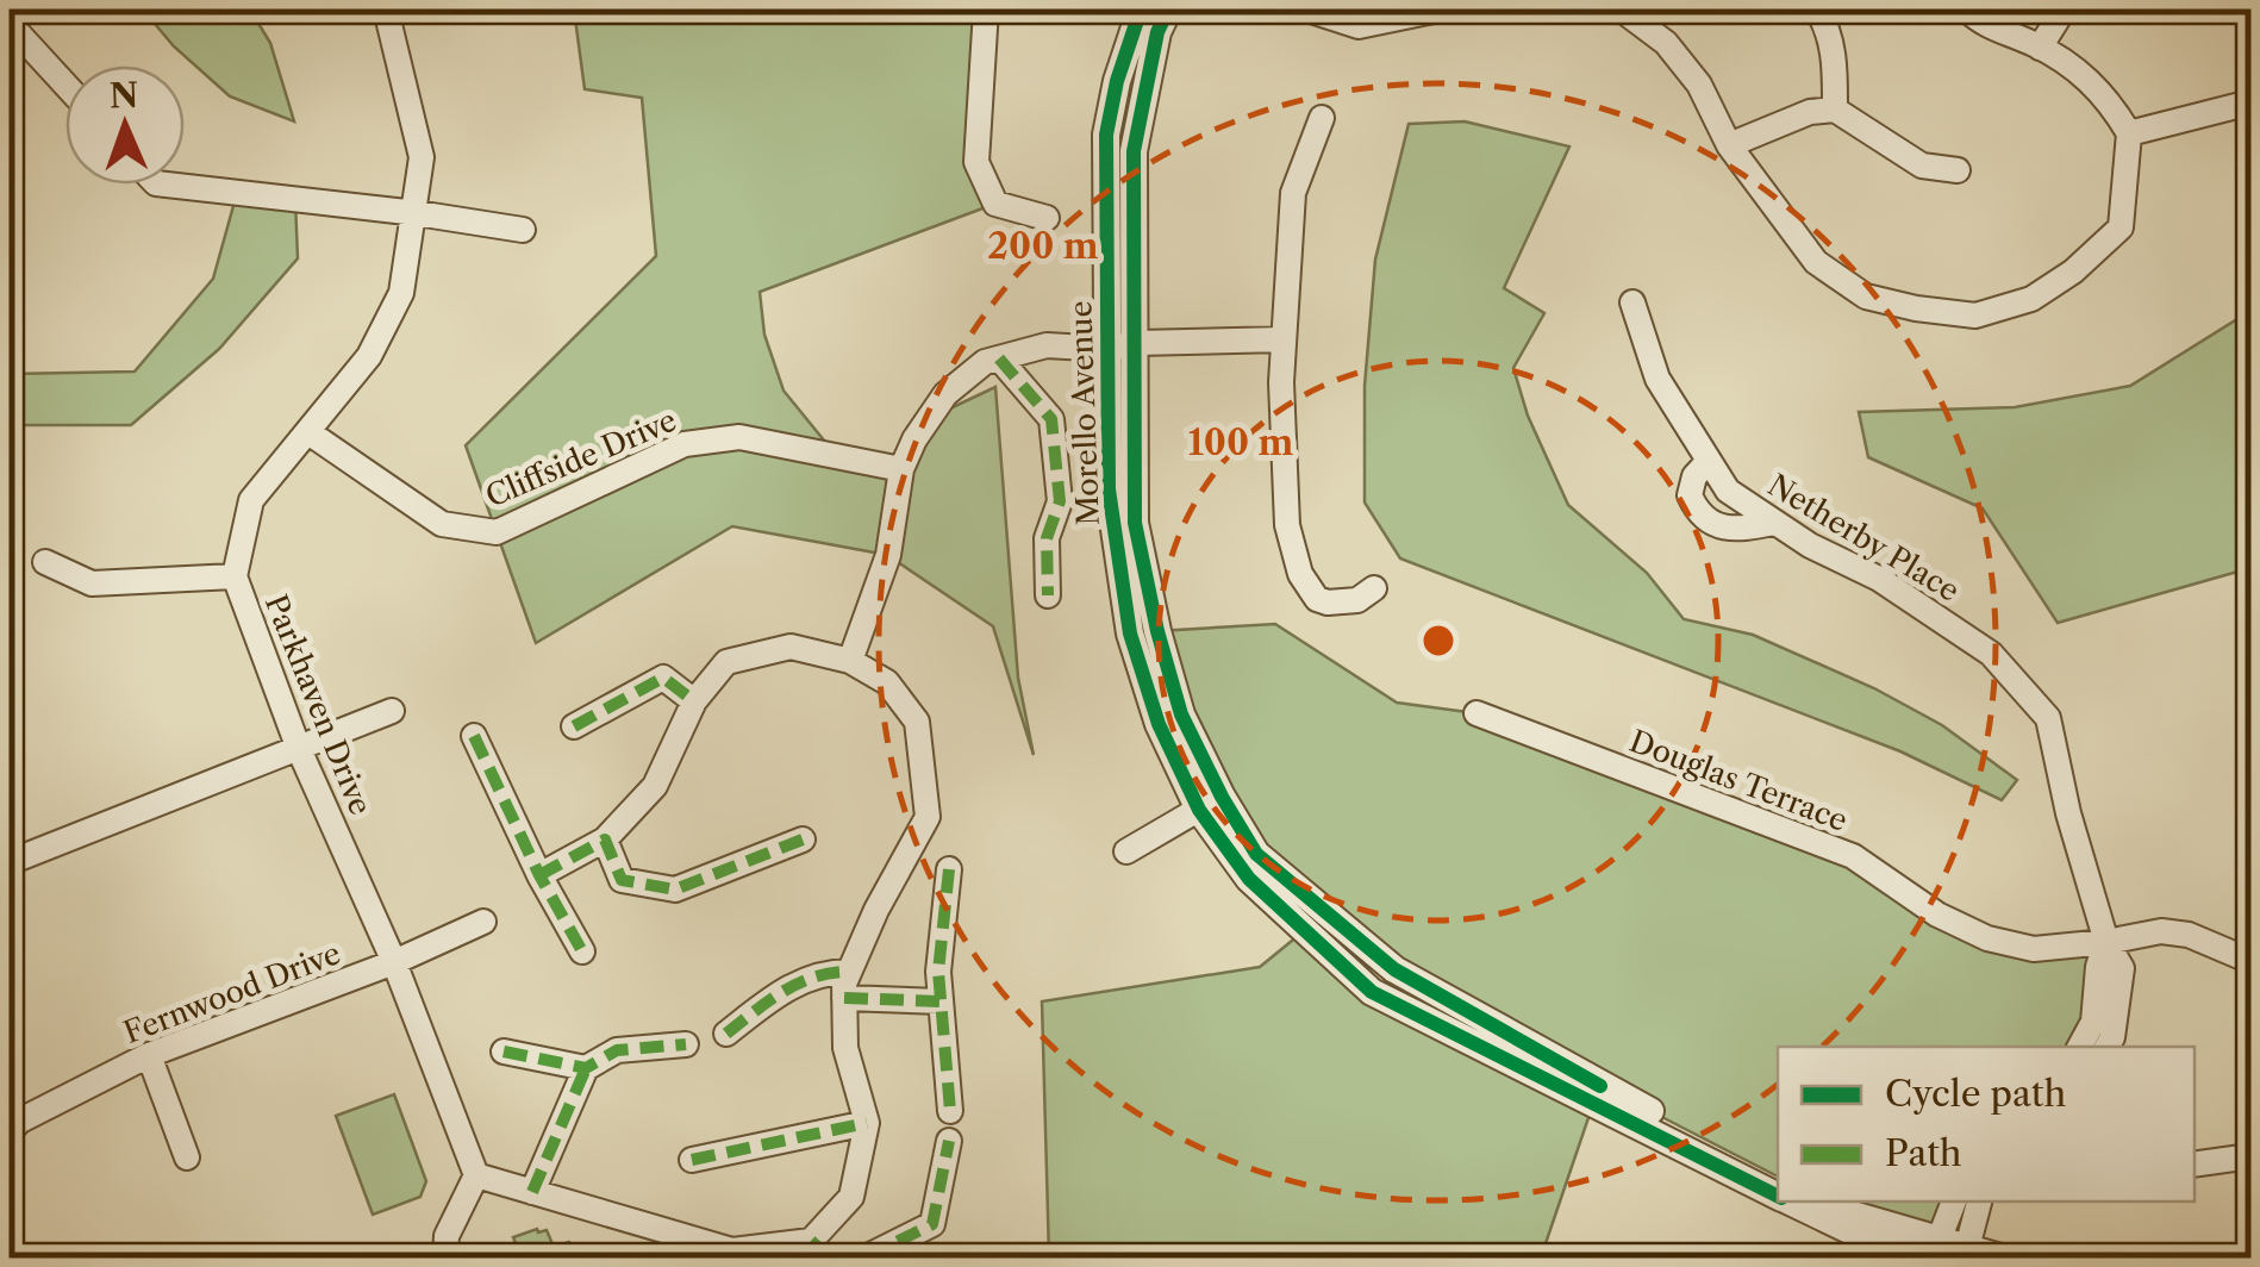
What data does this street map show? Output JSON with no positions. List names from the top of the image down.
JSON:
{
  "streets": {
    "street": [
      "Morello Avenue",
      "Cliffside Drive",
      "Netherby Place",
      "Parkhaven Drive",
      "Douglas Terrace",
      "Fernwood Drive"
    ]
  },
  "crossings": [
    ["Cliffside Drive", "Parkhaven Drive"],
    ["Netherby Place", "Douglas Terrace"],
    ["Parkhaven Drive", "Fernwood Drive"]
  ],
  "legend": ["Cycle path", "Path"],
  "north": "top",
  "rings": ["200 m", "100 m"]
}
